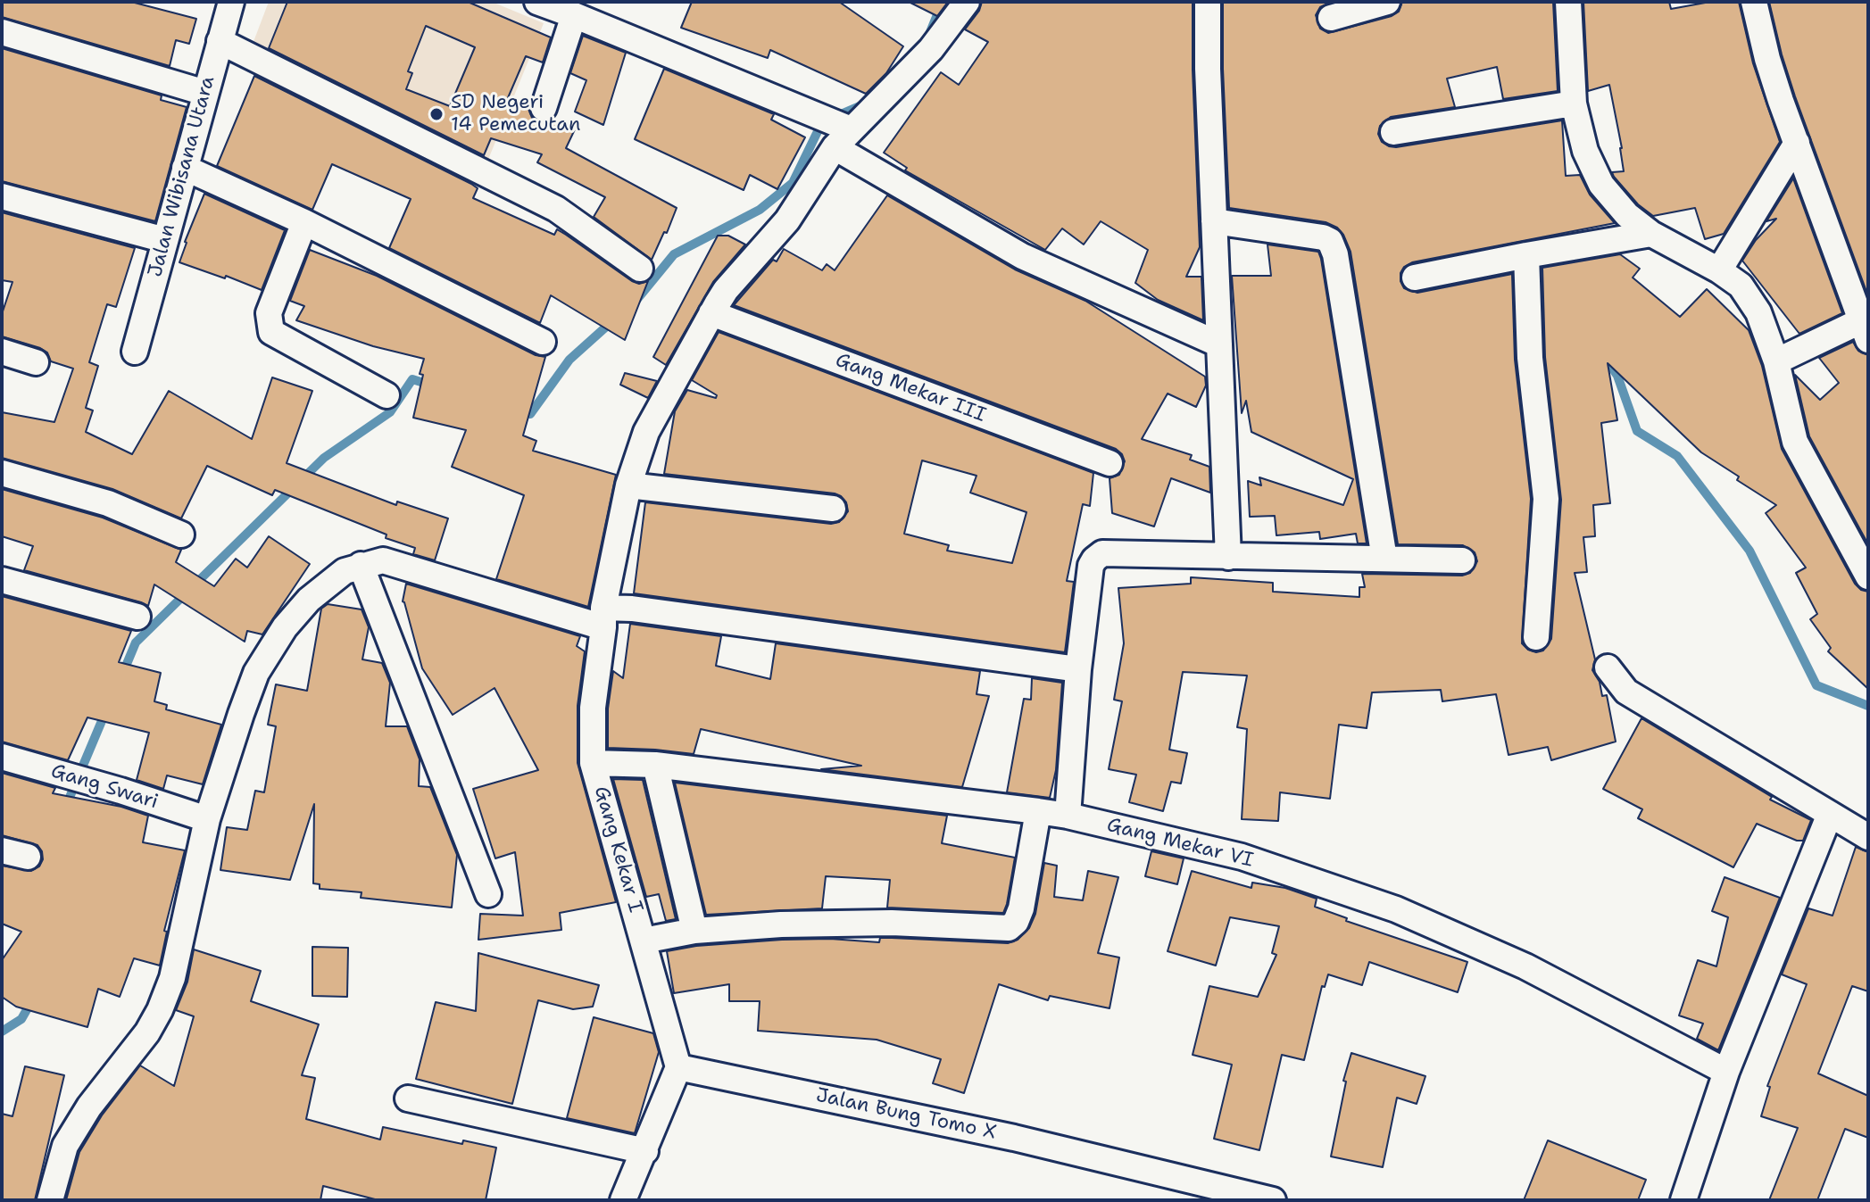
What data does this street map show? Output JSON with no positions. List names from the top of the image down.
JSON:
{
  "streets": {
    "street": [
      "Jalan Wibisana Utara",
      "Gang Mekar III",
      "Gang Swari",
      "Gang Mekar VI",
      "Gang Kekar I",
      "Jalan Bung Tomo X"
    ]
  },
  "crossings": [
    ["Gang Mekar III", "Gang Kekar I"],
    ["Gang Mekar VI", "Gang Kekar I"],
    ["Gang Kekar I", "Jalan Bung Tomo X"]
  ],
  "places": ["SD Negeri 14 Pemecutan"]
}
